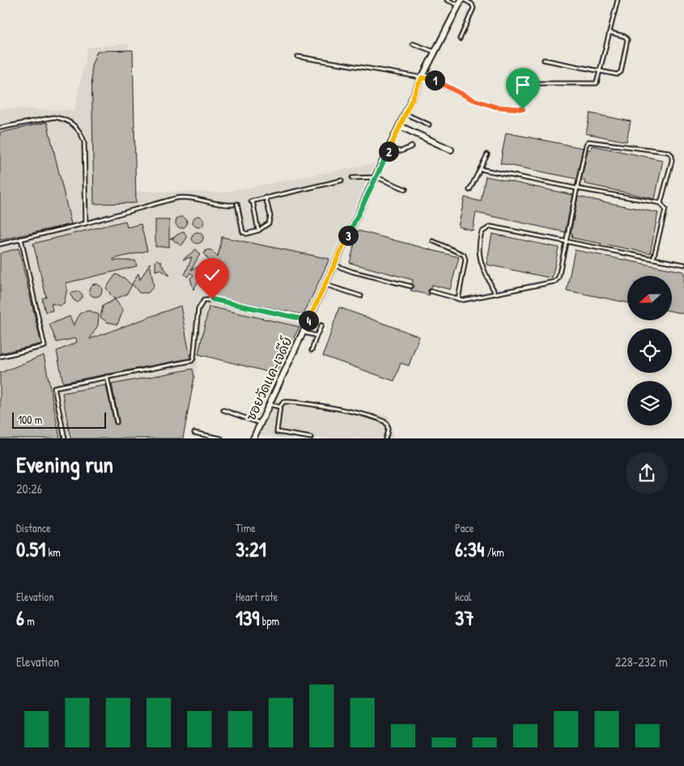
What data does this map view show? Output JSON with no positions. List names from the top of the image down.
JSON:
{
  "streets": {
    "street": ["ซอยวัดแค-เจดีย์"]
  },
  "scale_bar": "100 m",
  "north": "left",
  "page": {
    "pins": [
      "1",
      "2",
      "3",
      "4"
    ],
    "scale": "100 m",
    "heading": ["Evening run", "20:26"],
    "stats": [
      ["Distance", "0.51 km"],
      ["Time", "3:21"],
      ["Pace", "6:34 /km"],
      ["Elevation", "6 m"],
      ["Heart rate", "139 bpm"],
      ["kcal", "37"]
    ],
    "chart": ["Elevation", "228–232 m"]
  }
}
